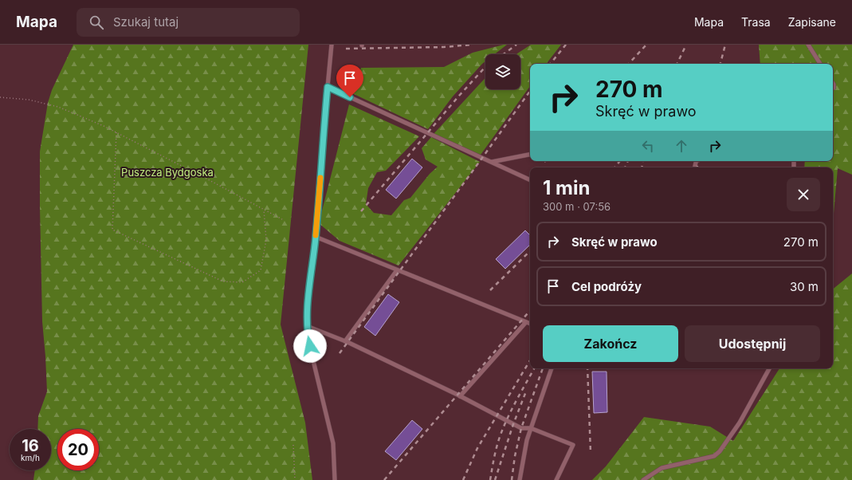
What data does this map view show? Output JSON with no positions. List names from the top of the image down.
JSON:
{
  "parks": ["Puszcza Bydgoska"],
  "page": {
    "header": "Mapa",
    "search": "Szukaj tutaj",
    "nav": ["Mapa", "Trasa", "Zapisane"],
    "turn": ["270 m", "Skręć w prawo"],
    "heading": ["1 min", "300 m · 07:56"],
    "list": [
      {
        "name": "Skręć w prawo",
        "value": "270 m"
      },
      {
        "name": "Cel podróży",
        "value": "30 m"
      }
    ],
    "buttons": ["Zakończ", "Udostępnij"],
    "speed": "16 km/h",
    "limit": "20"
  }
}
